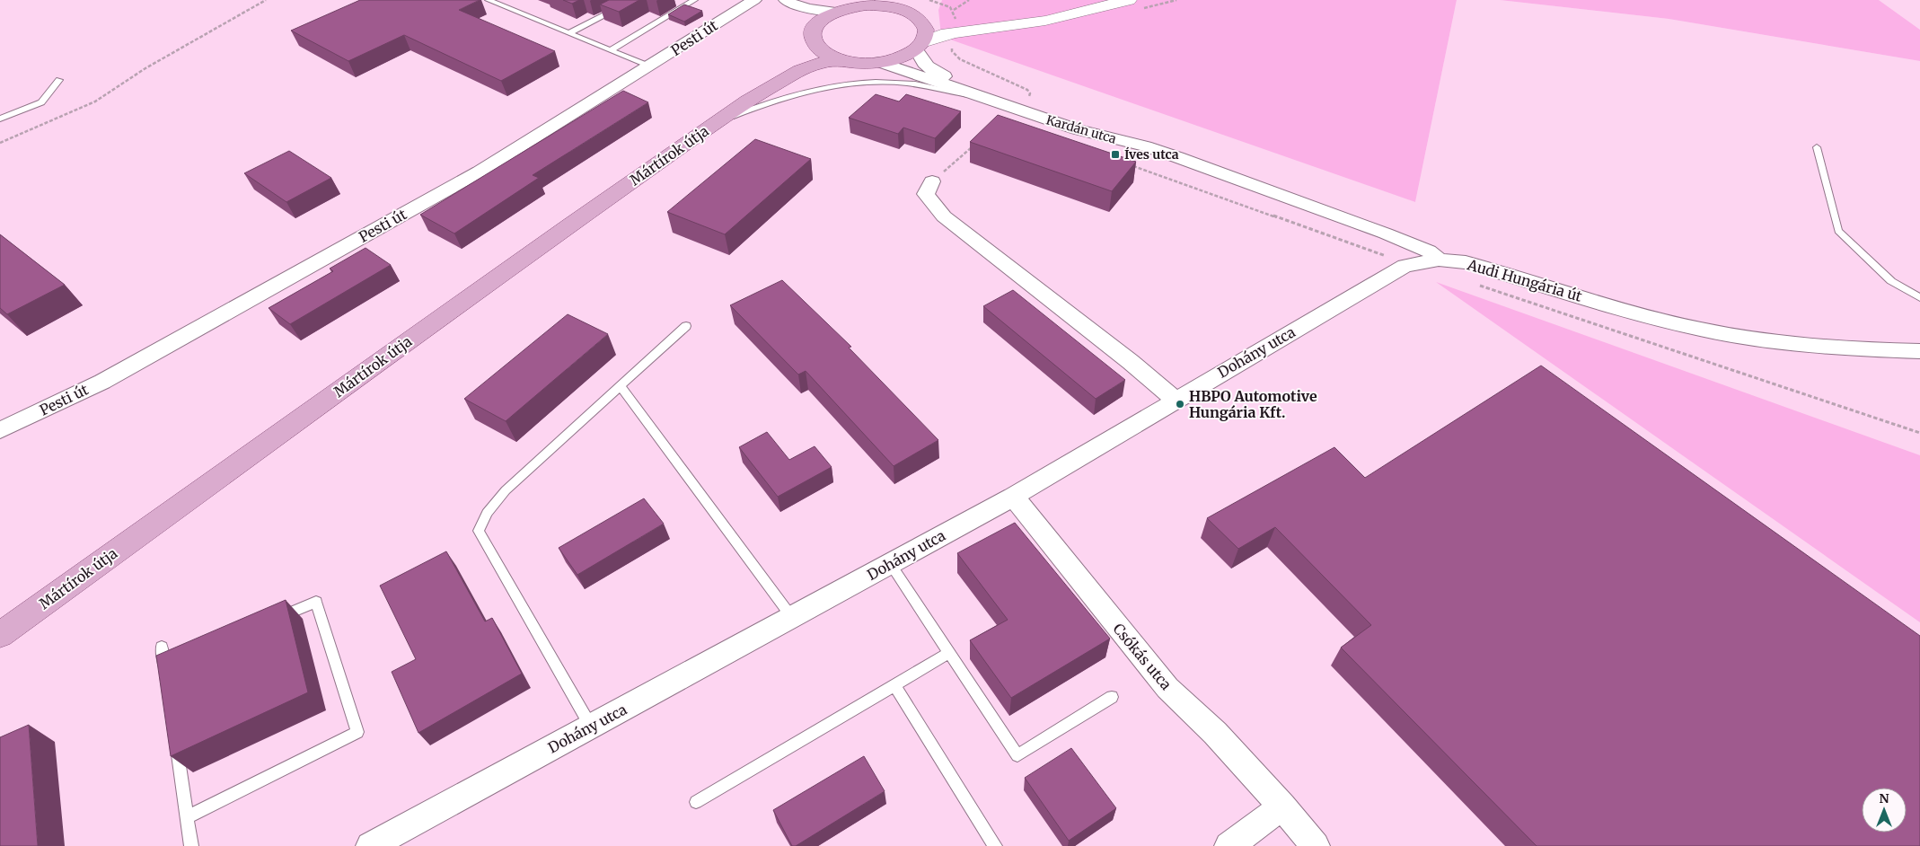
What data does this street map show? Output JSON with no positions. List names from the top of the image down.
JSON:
{
  "streets": {
    "main road": ["Mártírok útja"],
    "street": [
      "Pesti út",
      "Kardán utca",
      "Audi Hungária út",
      "Dohány utca",
      "Csókás utca"
    ]
  },
  "crossings": [
    ["Kardán utca", "Mártírok útja"],
    ["Kardán utca", "Audi Hungária út"],
    ["Audi Hungária út", "Dohány utca"],
    ["Dohány utca", "Csókás utca"]
  ],
  "places": {
    "transit": ["Íves utca"],
    "other": ["HBPO Automotive Hungária Kft."]
  },
  "north": "top"
}
